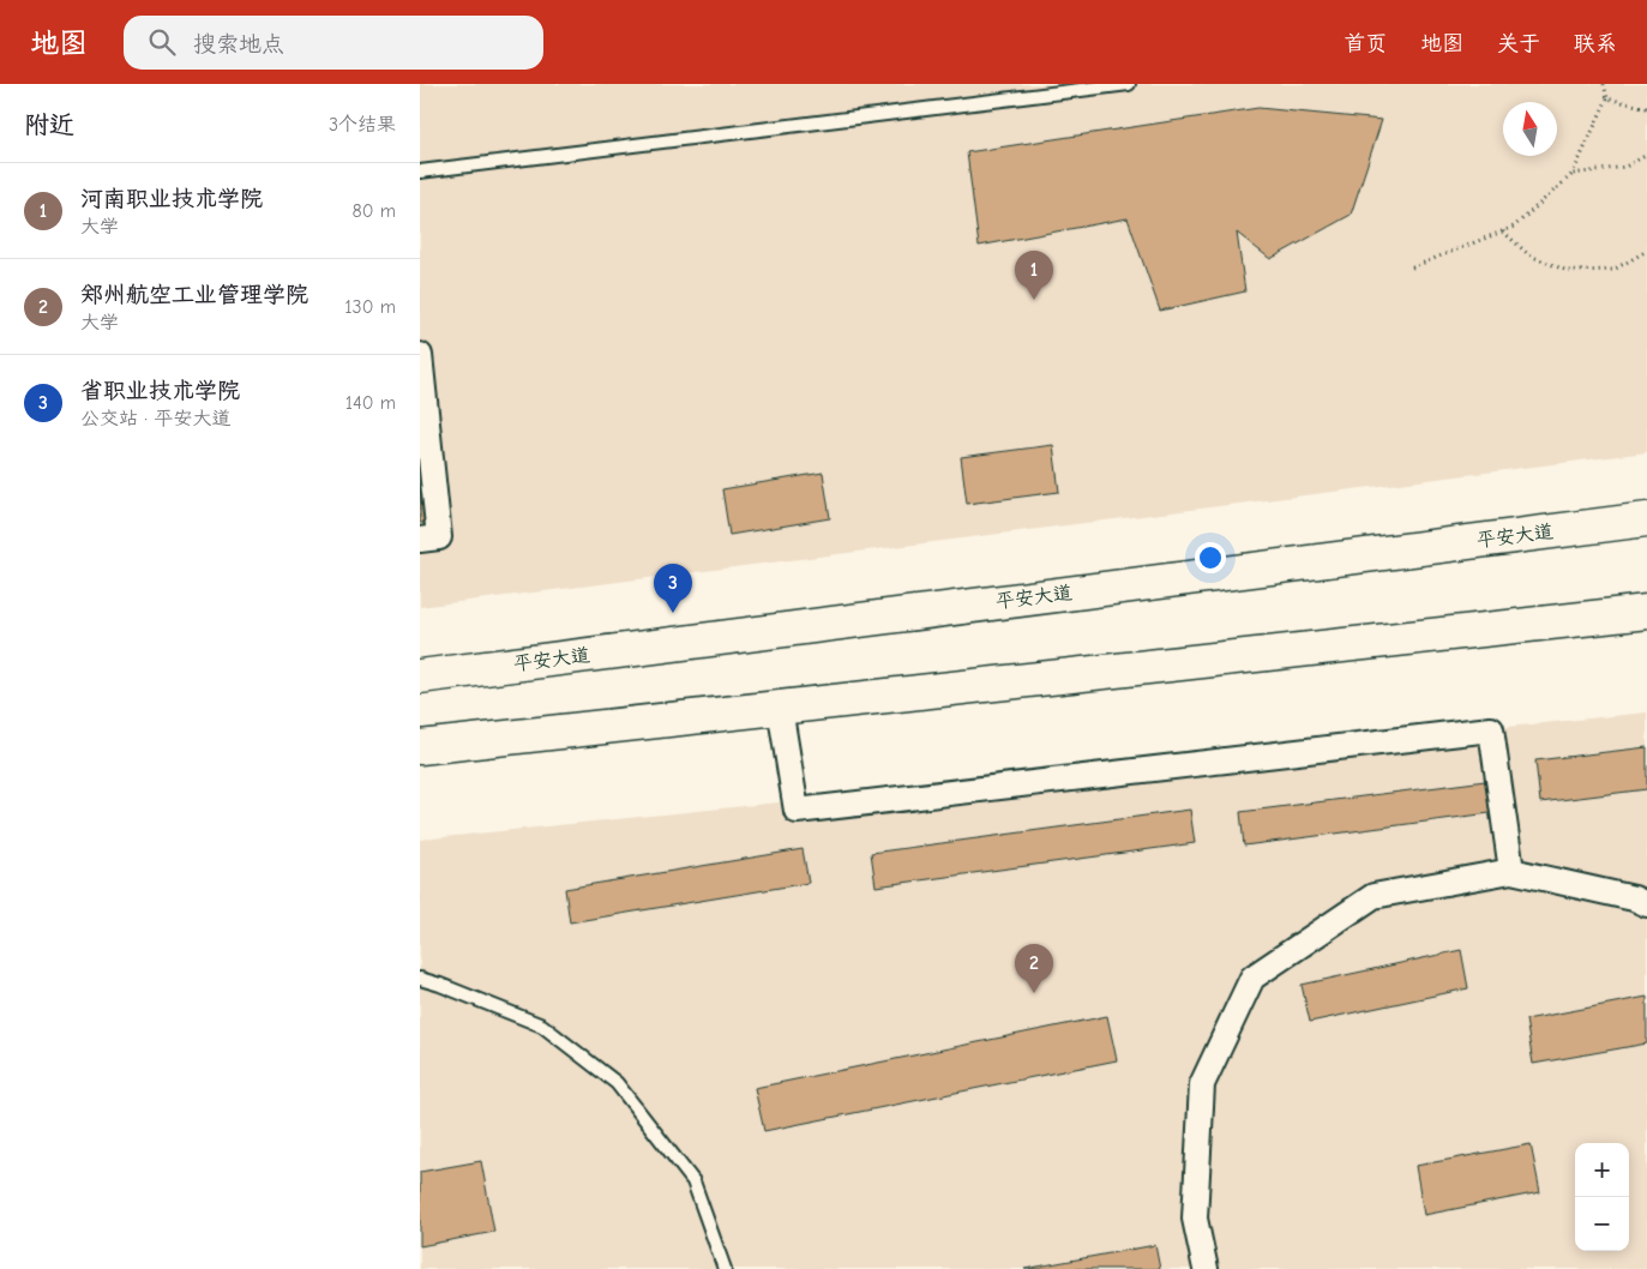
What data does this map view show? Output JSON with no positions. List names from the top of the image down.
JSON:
{
  "streets": {
    "main road": ["平安大道"]
  },
  "north": "top",
  "page": {
    "header": "地图",
    "search": "搜索地点",
    "nav": [
      "首页",
      "地图",
      "关于",
      "联系"
    ],
    "heading": ["附近", "3个结果"],
    "list": [
      {
        "mark": "1",
        "name": "河南职业技术学院",
        "note": "大学",
        "value": "80 m"
      },
      {
        "mark": "2",
        "name": "郑州航空工业管理学院",
        "note": "大学",
        "value": "130 m"
      },
      {
        "mark": "3",
        "name": "省职业技术学院",
        "note": "公交站 · 平安大道",
        "value": "140 m"
      }
    ],
    "pins": ["1", "3", "2"],
    "map_buttons": ["+", "−"]
  }
}
